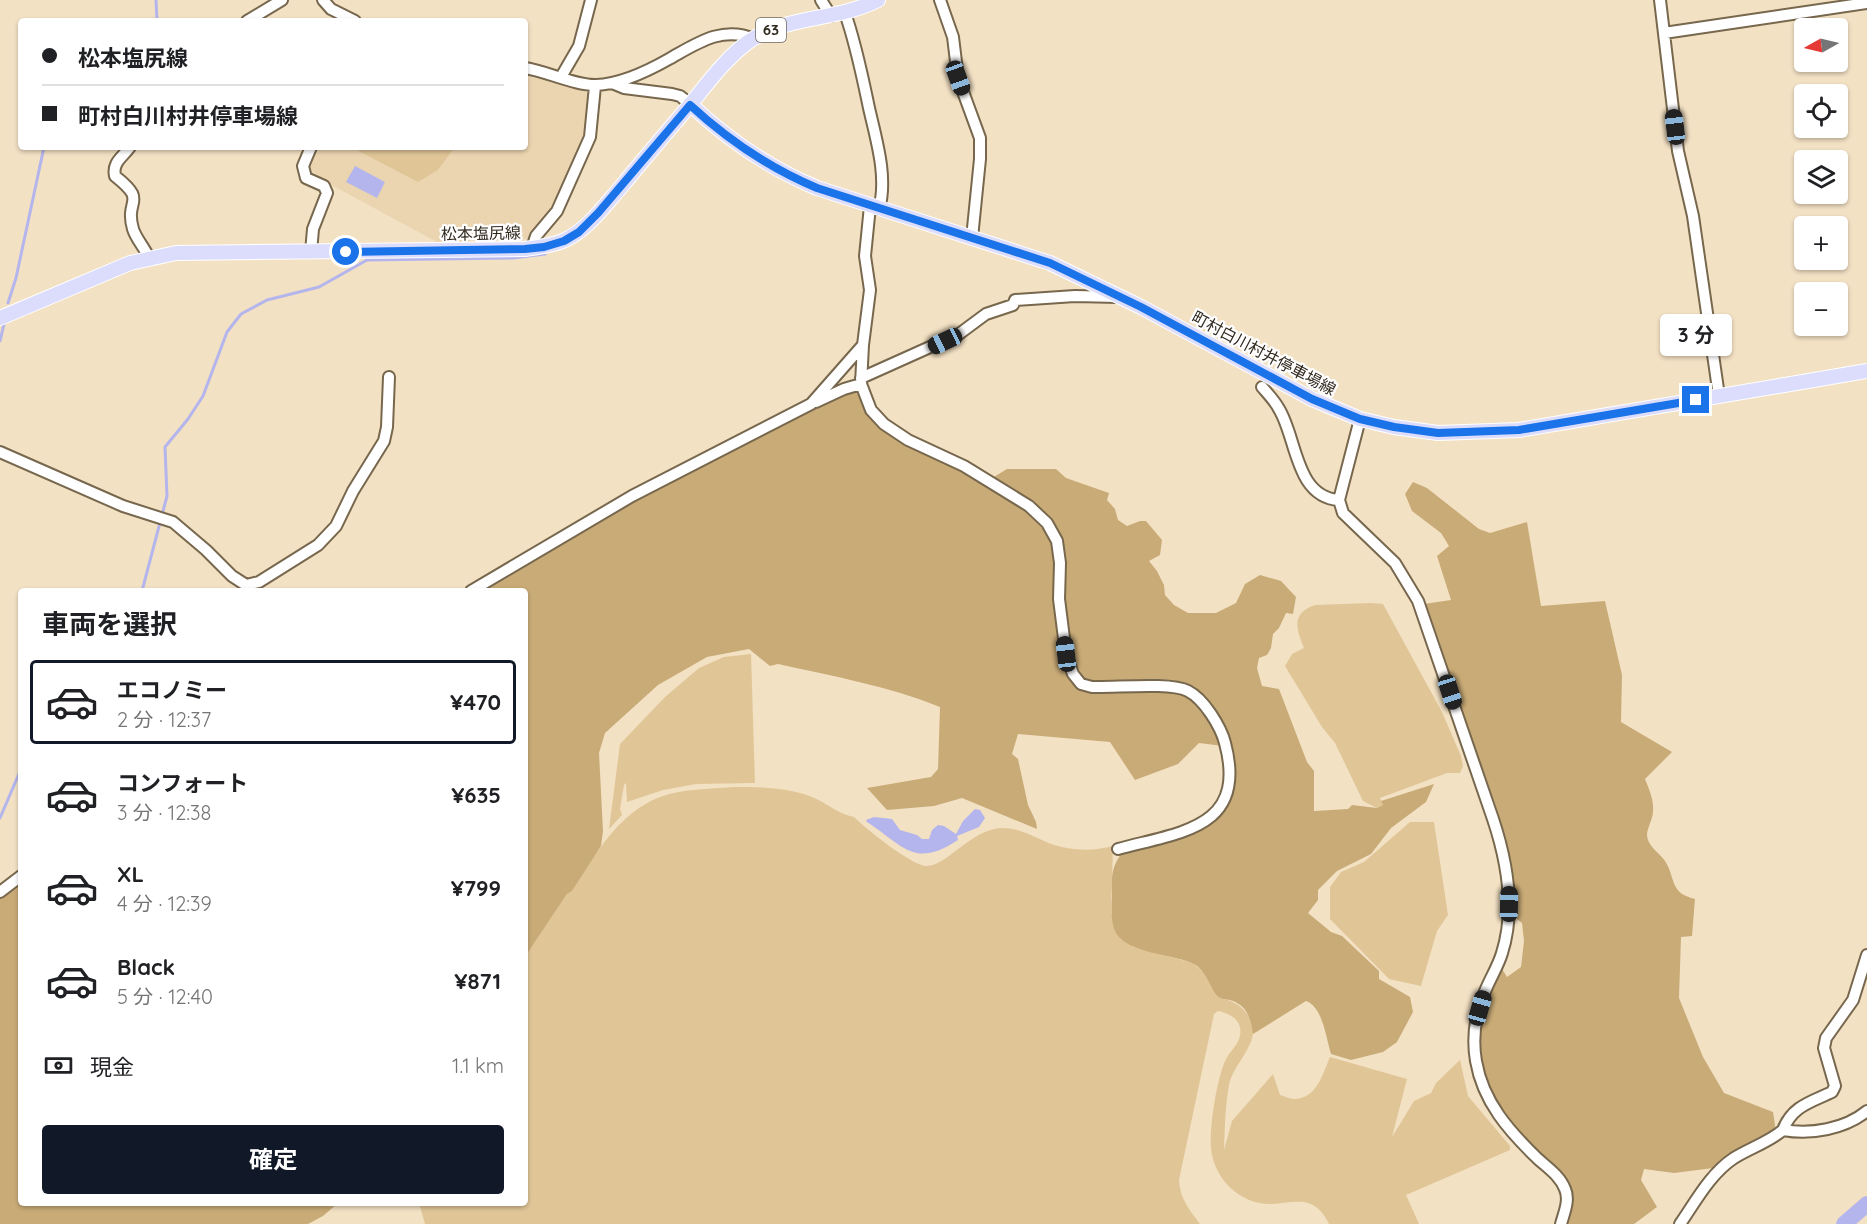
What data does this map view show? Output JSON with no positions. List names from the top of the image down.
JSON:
{
  "streets": {
    "main road": ["63", "松本塩尻線", "町村白川村井停車場線"]
  },
  "crossings": [
    ["松本塩尻線", "町村白川村井停車場線"]
  ],
  "north": "left",
  "page": {
    "map_buttons": ["+", "−"],
    "banner": ["松本塩尻線", "町村白川村井停車場線"],
    "bubble": "3 分",
    "heading": "車両を選択",
    "list": [
      {
        "name": "エコノミー",
        "note": "2 分 · 12:37",
        "value": "¥470"
      },
      {
        "name": "コンフォート",
        "note": "3 分 · 12:38",
        "value": "¥635"
      },
      {
        "name": "XL",
        "note": "4 分 · 12:39",
        "value": "¥799"
      },
      {
        "name": "Black",
        "note": "5 分 · 12:40",
        "value": "¥871"
      }
    ],
    "pay": ["現金", "1.1 km"],
    "buttons": "確定"
  }
}
